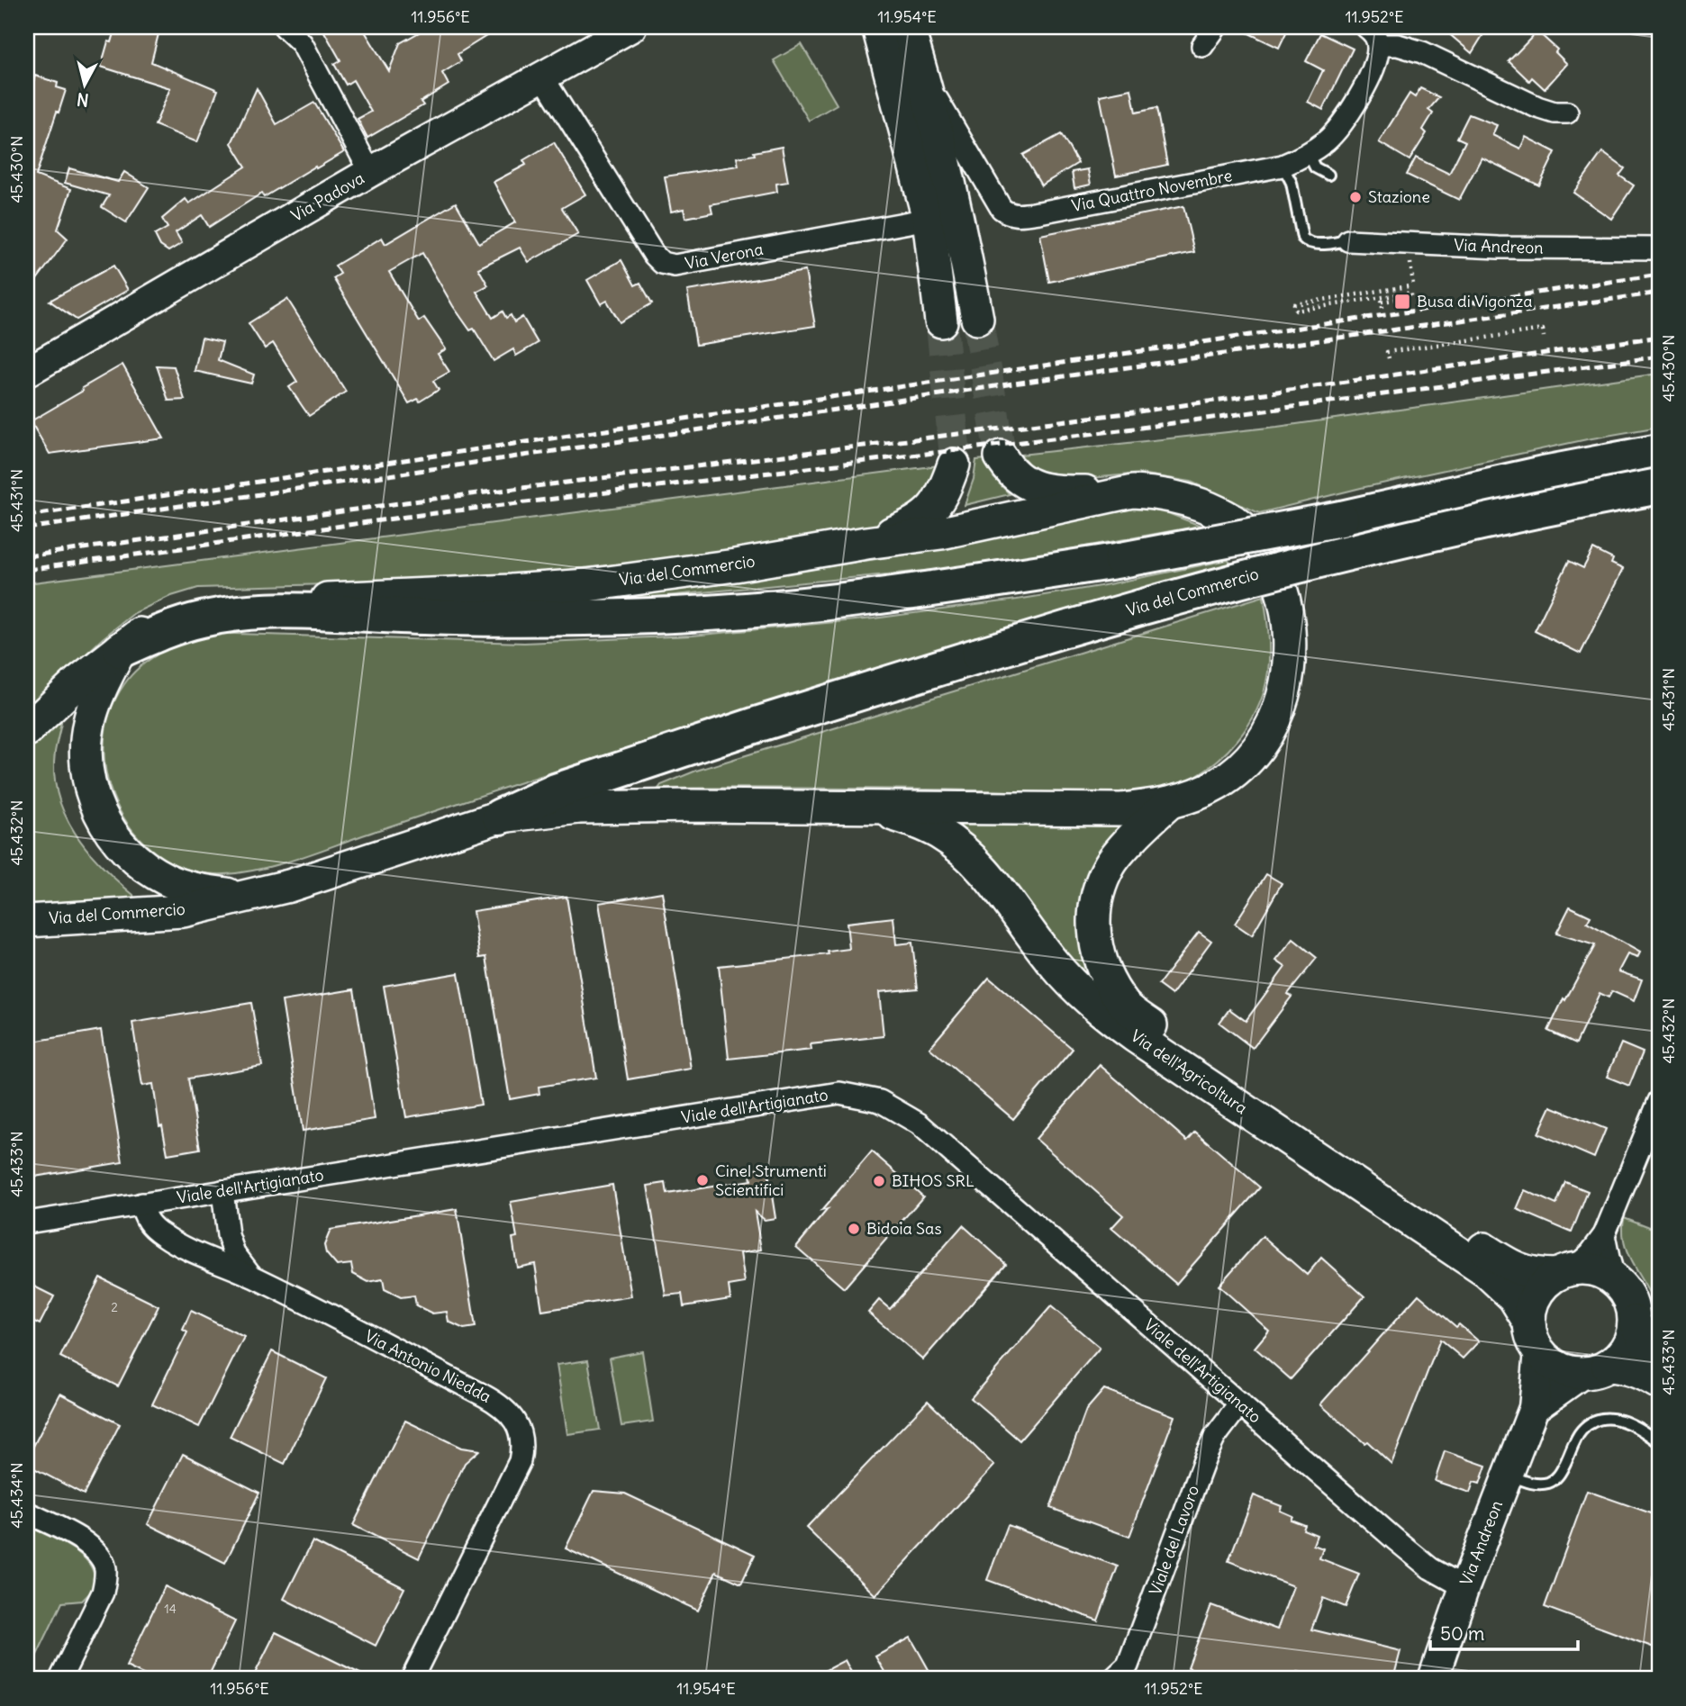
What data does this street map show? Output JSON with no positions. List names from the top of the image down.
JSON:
{
  "streets": {
    "highway": ["Via del Commercio"],
    "main road": ["Via dell'Agricoltura"],
    "street": [
      "Via Quattro Novembre",
      "Via Padova",
      "Via Andreon",
      "Via Verona",
      "Viale dell'Artigianato",
      "Via Antonio Niedda",
      "Viale del Lavoro"
    ]
  },
  "crossings": [
    ["Via Padova", "Via Verona"],
    ["Via Andreon", "Via dell'Agricoltura"],
    ["Via Andreon", "Viale dell'Artigianato"],
    ["Via del Commercio", "Via dell'Agricoltura"],
    ["Viale dell'Artigianato", "Via Antonio Niedda"],
    ["Viale dell'Artigianato", "Viale del Lavoro"]
  ],
  "places": {
    "other": [
      "Stazione",
      "Cinel Strumenti Scientifici",
      "BIHOS SRL",
      "Bidoia Sas"
    ],
    "transit": ["Busa di Vigonza"]
  },
  "house_numbers": ["2", "14"],
  "scale_bar": "50 m",
  "north": "bottom",
  "coordinates": [
    "11.956°E",
    "11.954°E",
    "11.952°E",
    "45.430°N",
    "45.431°N",
    "45.432°N",
    "45.433°N",
    "45.434°N"
  ]
}
